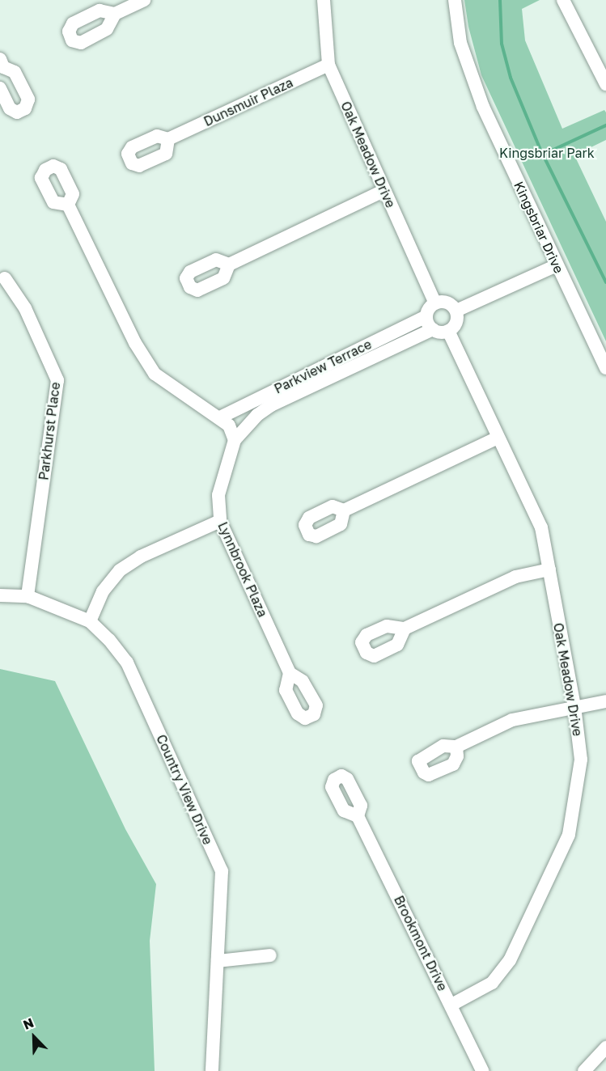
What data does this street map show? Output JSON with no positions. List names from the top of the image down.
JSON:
{
  "streets": {
    "street": [
      "Dunsmuir Plaza",
      "Oak Meadow Drive",
      "Kingsbriar Drive",
      "Parkview Terrace",
      "Parkhurst Place",
      "Lynnbrook Plaza",
      "Country View Drive",
      "Brookmont Drive"
    ]
  },
  "crossings": [
    ["Dunsmuir Plaza", "Oak Meadow Drive"],
    ["Oak Meadow Drive", "Parkview Terrace"],
    ["Oak Meadow Drive", "Brookmont Drive"],
    ["Parkview Terrace", "Lynnbrook Plaza"],
    ["Parkhurst Place", "Country View Drive"]
  ],
  "parks": ["Kingsbriar Park"],
  "north": "top left"
}
